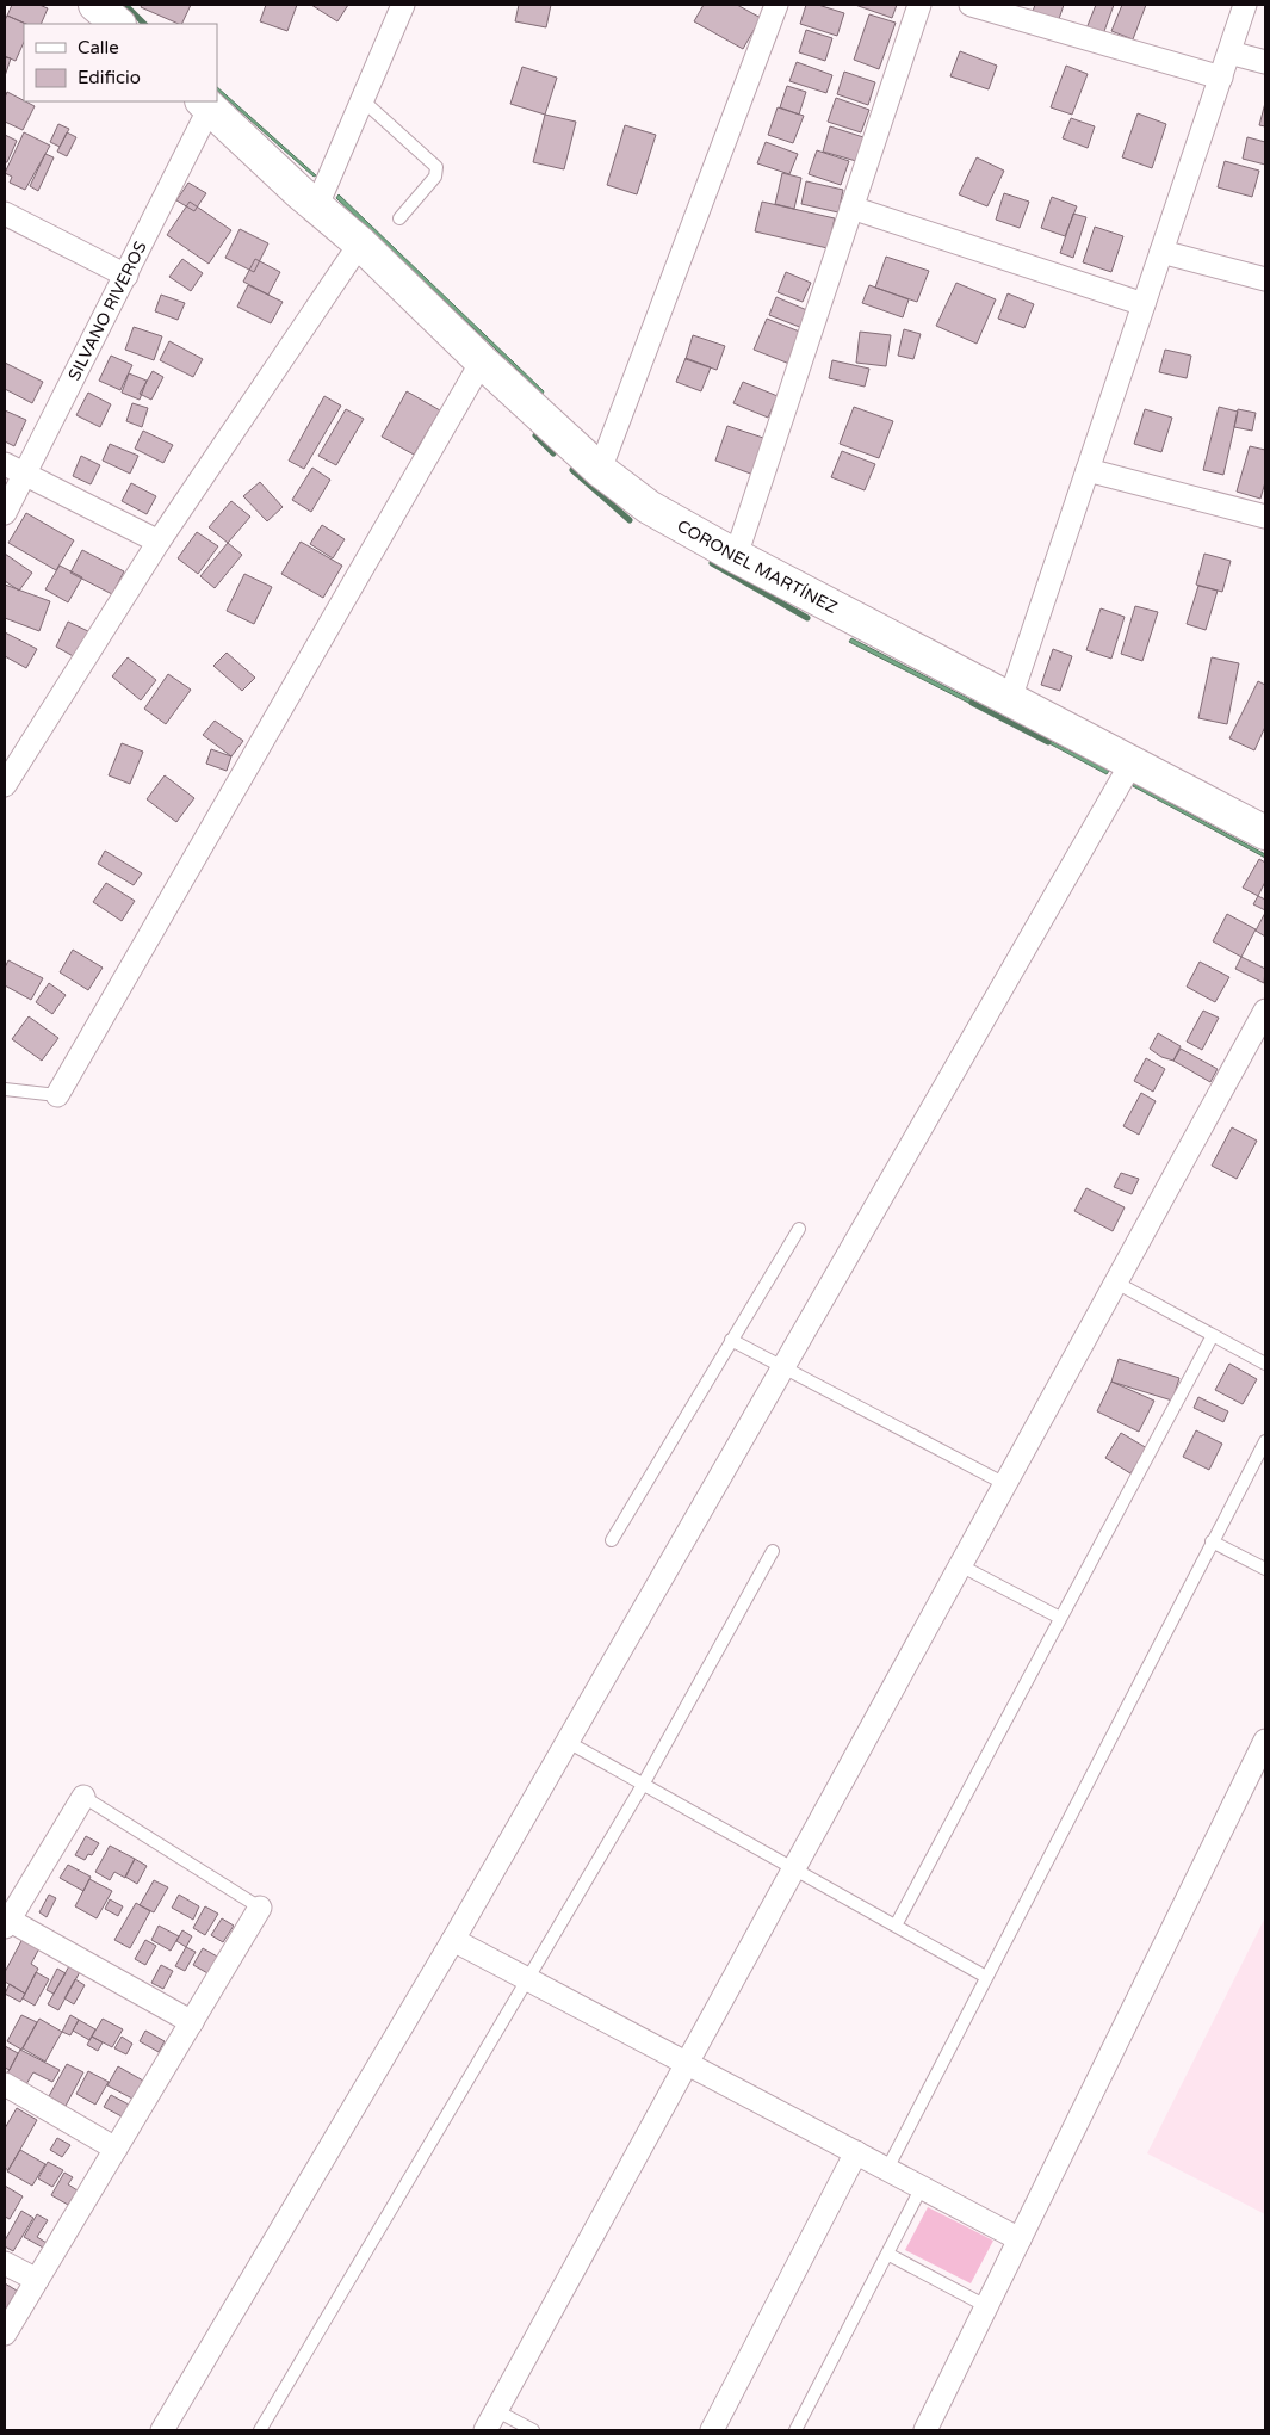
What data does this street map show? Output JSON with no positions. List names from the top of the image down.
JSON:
{
  "streets": {
    "main road": ["CORONEL MARTÍNEZ"],
    "street": ["SILVANO RIVEROS"]
  },
  "crossings": [
    ["SILVANO RIVEROS", "CORONEL MARTÍNEZ"]
  ],
  "legend": ["Calle", "Edificio"]
}
